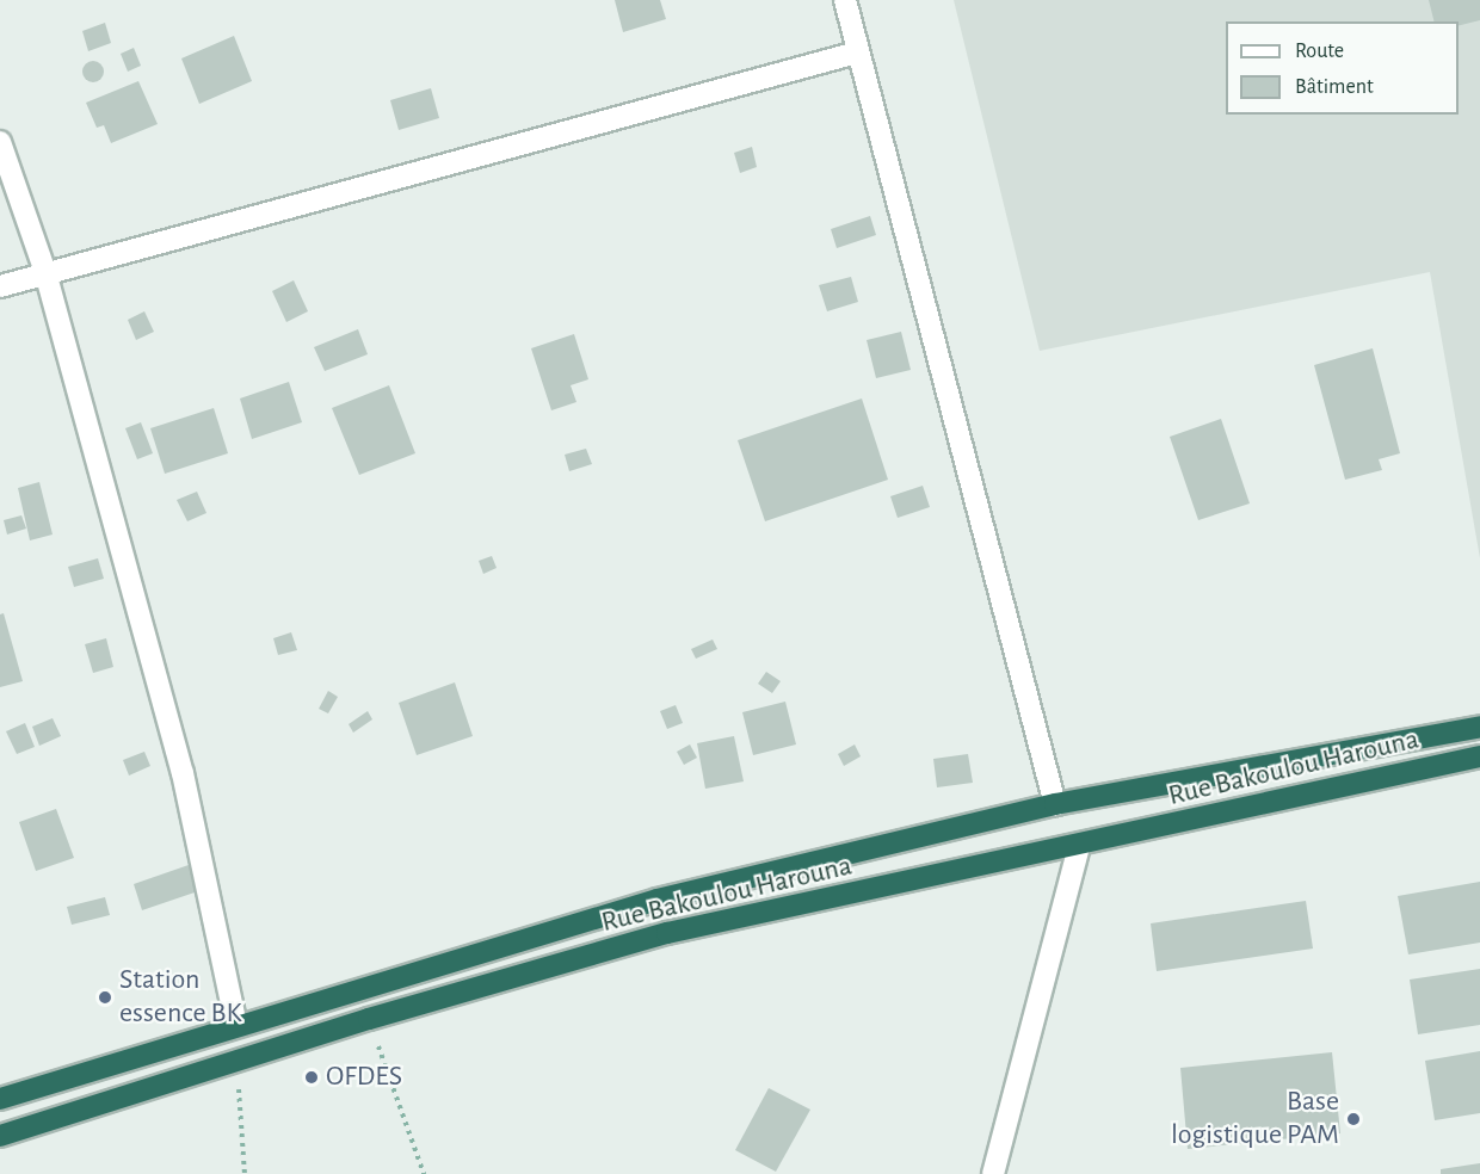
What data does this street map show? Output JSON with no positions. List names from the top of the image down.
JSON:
{
  "streets": {
    "highway": ["Rue Bakoulou Harouna"]
  },
  "places": ["Station essence BK", "OFDES", "Base logistique PAM"],
  "legend": ["Route", "Bâtiment"]
}
